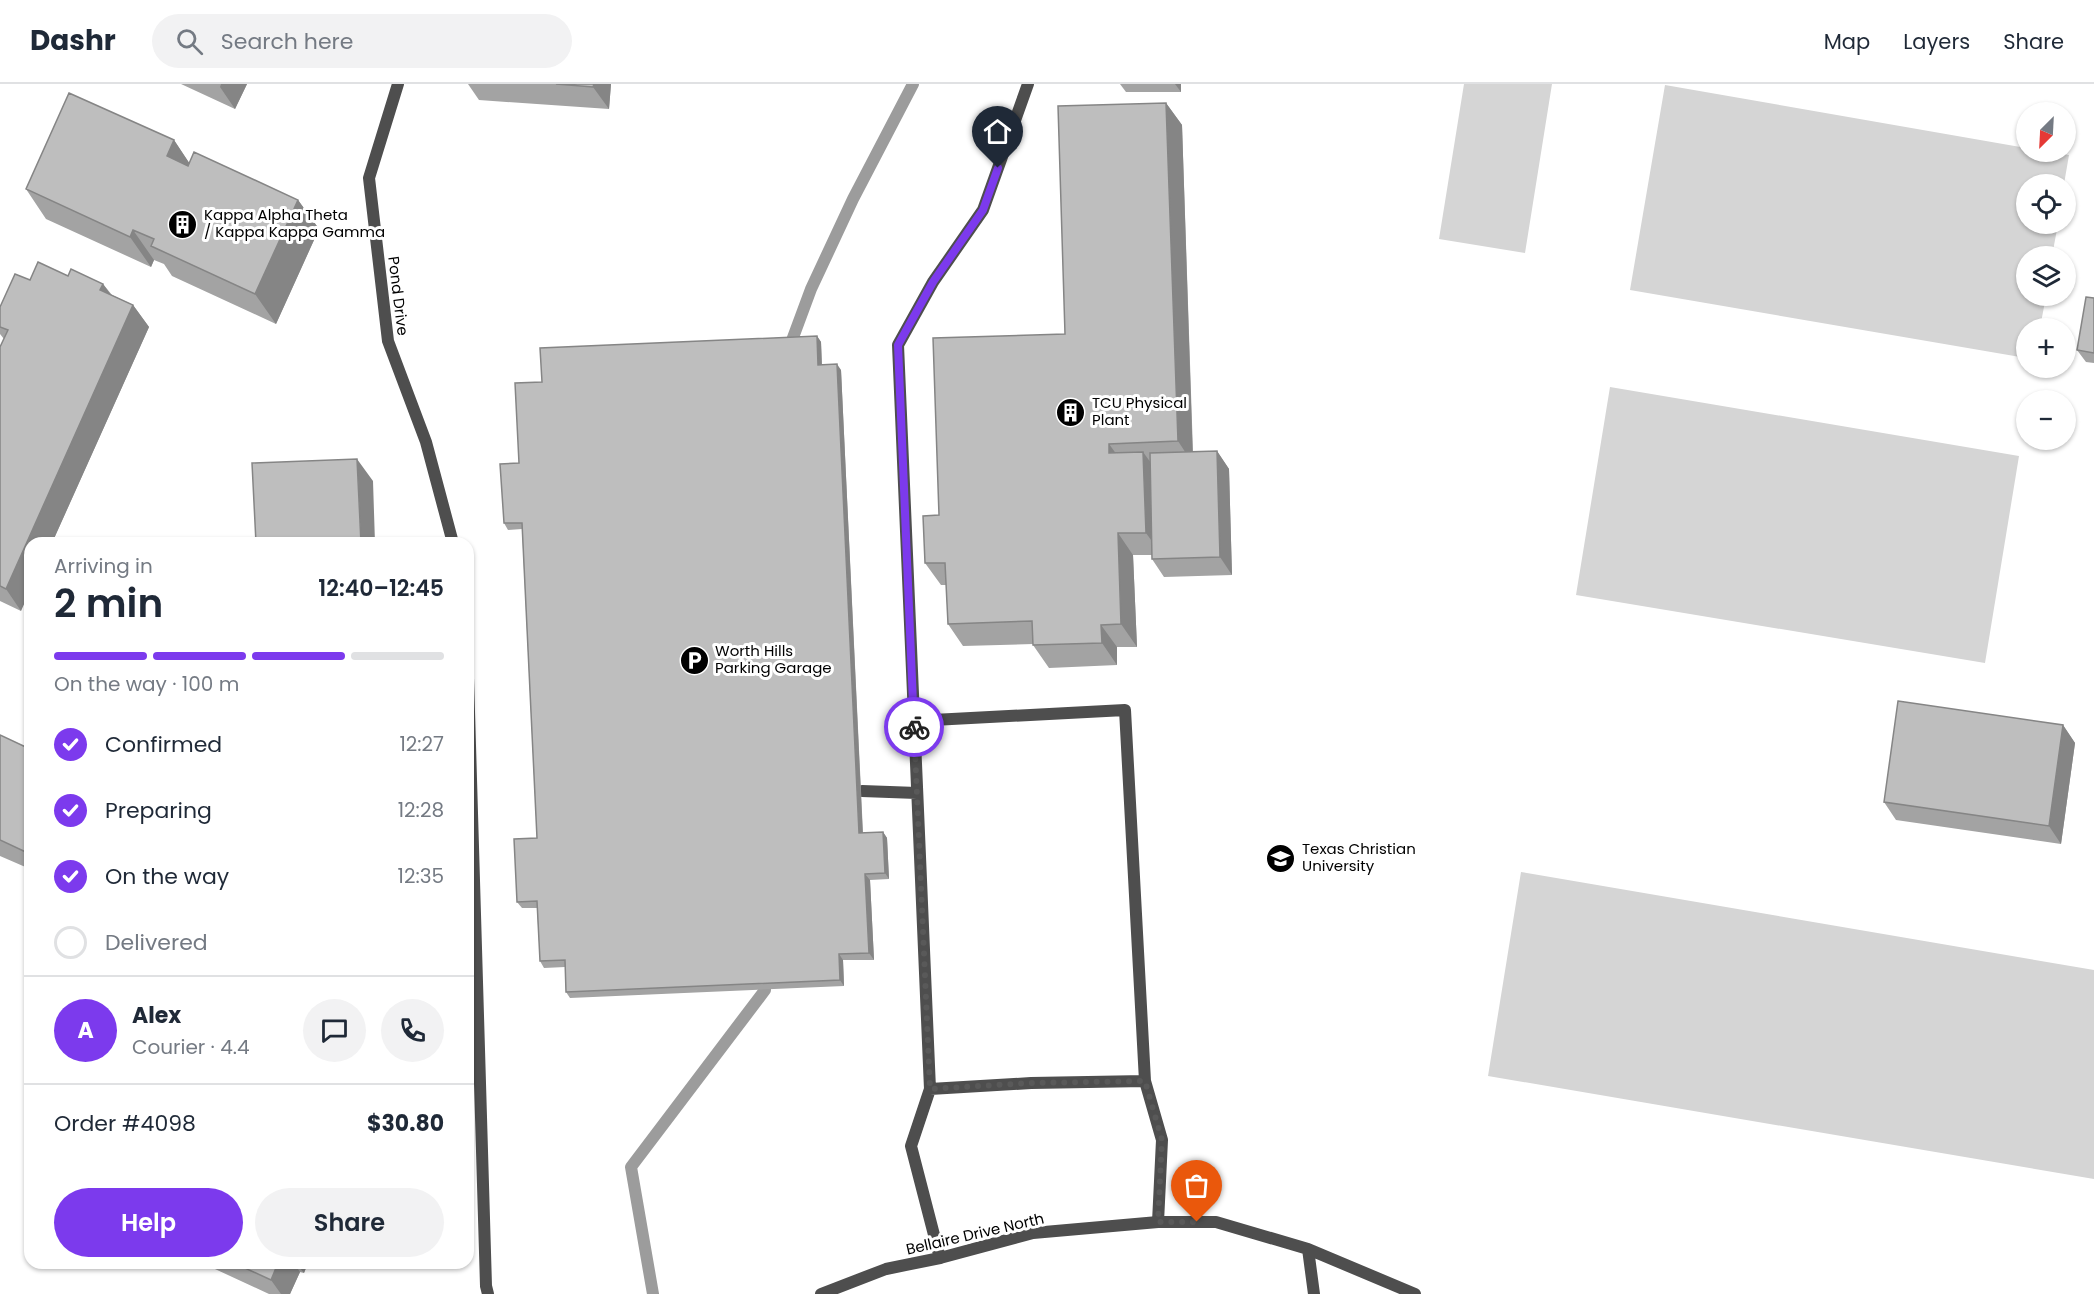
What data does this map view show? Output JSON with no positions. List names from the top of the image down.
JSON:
{
  "streets": {
    "street": ["Pond Drive", "Bellaire Drive North"]
  },
  "places": {
    "building": ["Kappa Alpha Theta / Kappa Kappa Gamma", "TCU Physical Plant"],
    "parking": ["Worth Hills Parking Garage"],
    "school or university": ["Texas Christian University"]
  },
  "north": "bottom left",
  "page": {
    "header": "Dashr",
    "search": "Search here",
    "nav": ["Map", "Layers", "Share"],
    "map_buttons": ["+", "−"],
    "heading": ["2 min", "Arriving in", "12:40–12:45"],
    "panel": [
      "Alex",
      "Courier · 4.4",
      "Order #4098",
      "$30.80"
    ],
    "bar": "On the way · 100 m",
    "list": [
      ["Confirmed", "12:27"],
      ["Preparing", "12:28"],
      ["On the way", "12:35"],
      "Delivered"
    ],
    "round": "A",
    "buttons": ["Help", "Share"]
  }
}
